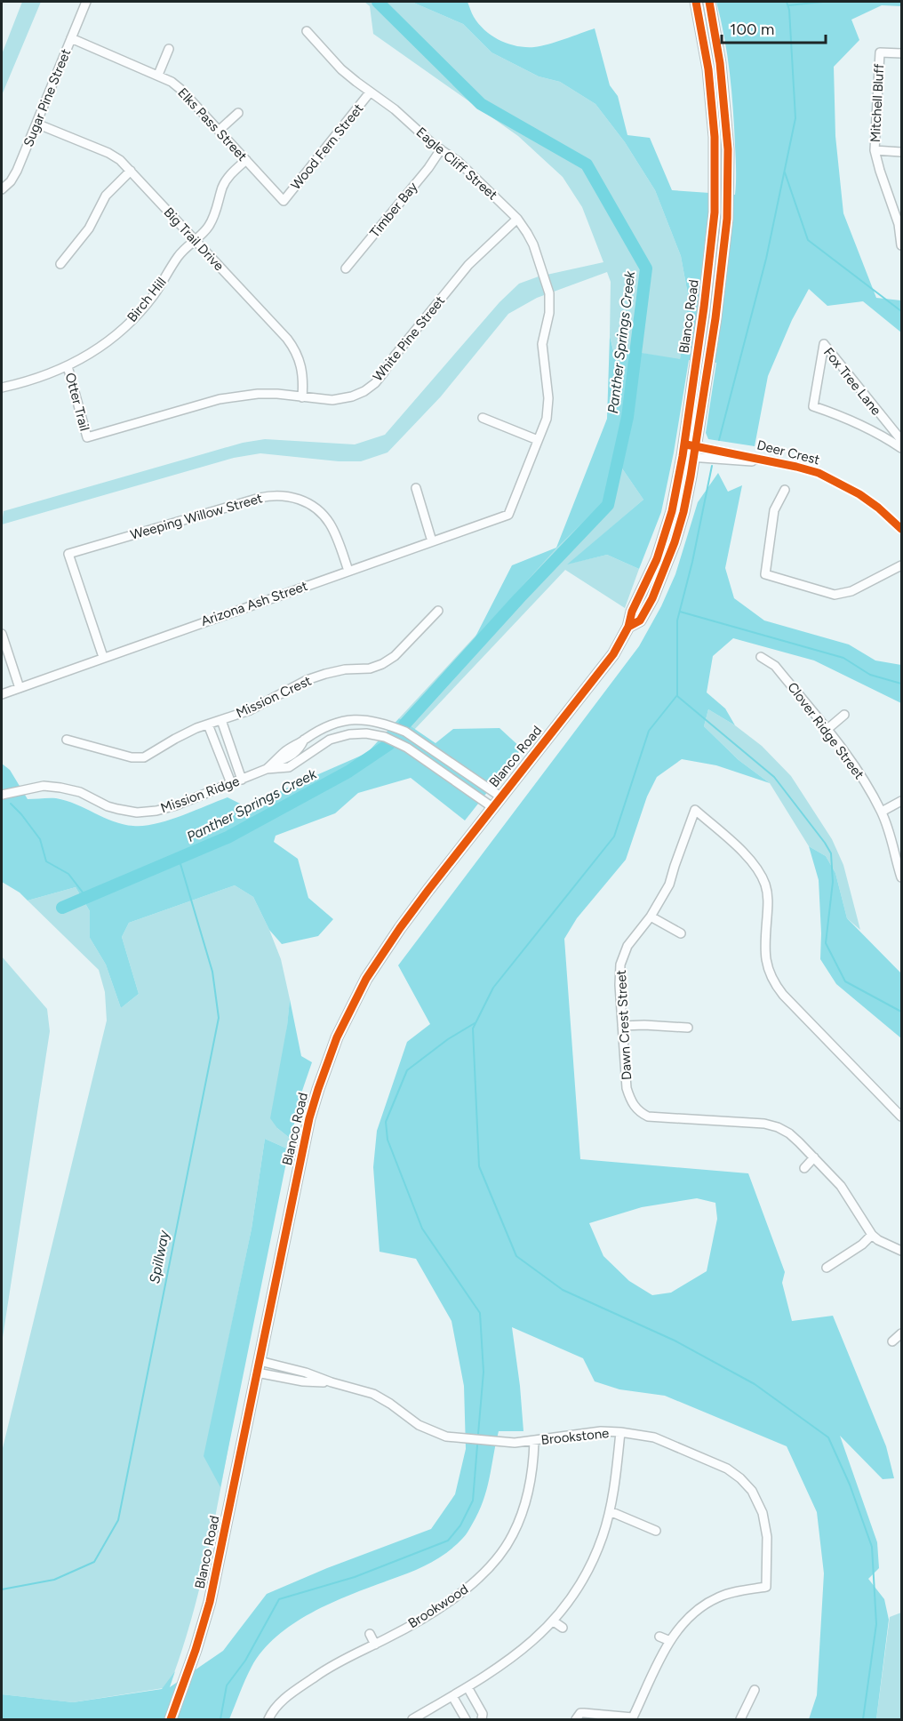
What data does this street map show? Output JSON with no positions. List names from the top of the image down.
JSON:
{
  "streets": {
    "main road": ["Blanco Road"],
    "street": [
      "Sugar Pine Street",
      "Mitchell Bluff",
      "Elks Pass Street",
      "Wood Fern Street",
      "Eagle Cliff Street",
      "Timber Bay",
      "Big Trail Drive",
      "Birch Hill",
      "White Pine Street",
      "Fox Tree Lane",
      "Otter Trail",
      "Deer Crest",
      "Weeping Willow Street",
      "Arizona Ash Street",
      "Mission Crest",
      "Clover Ridge Street",
      "Mission Ridge",
      "Dawn Crest Street",
      "Brookstone",
      "Brookwood"
    ]
  },
  "crossings": [
    ["Sugar Pine Street", "Elks Pass Street"],
    ["Sugar Pine Street", "Big Trail Drive"],
    ["Elks Pass Street", "Wood Fern Street"],
    ["Elks Pass Street", "Birch Hill"],
    ["Wood Fern Street", "Eagle Cliff Street"],
    ["Eagle Cliff Street", "Timber Bay"],
    ["Eagle Cliff Street", "White Pine Street"],
    ["Eagle Cliff Street", "Arizona Ash Street"],
    ["Big Trail Drive", "Birch Hill"],
    ["Big Trail Drive", "White Pine Street"],
    ["Birch Hill", "Otter Trail"],
    ["Blanco Road", "Deer Crest"],
    ["Blanco Road", "Mission Ridge"],
    ["Blanco Road", "Brookstone"],
    ["White Pine Street", "Otter Trail"],
    ["Weeping Willow Street", "Arizona Ash Street"],
    ["Brookstone", "Brookwood"]
  ],
  "water": ["Panther Springs Creek", "Spillway"],
  "scale_bar": "100 m"
}
